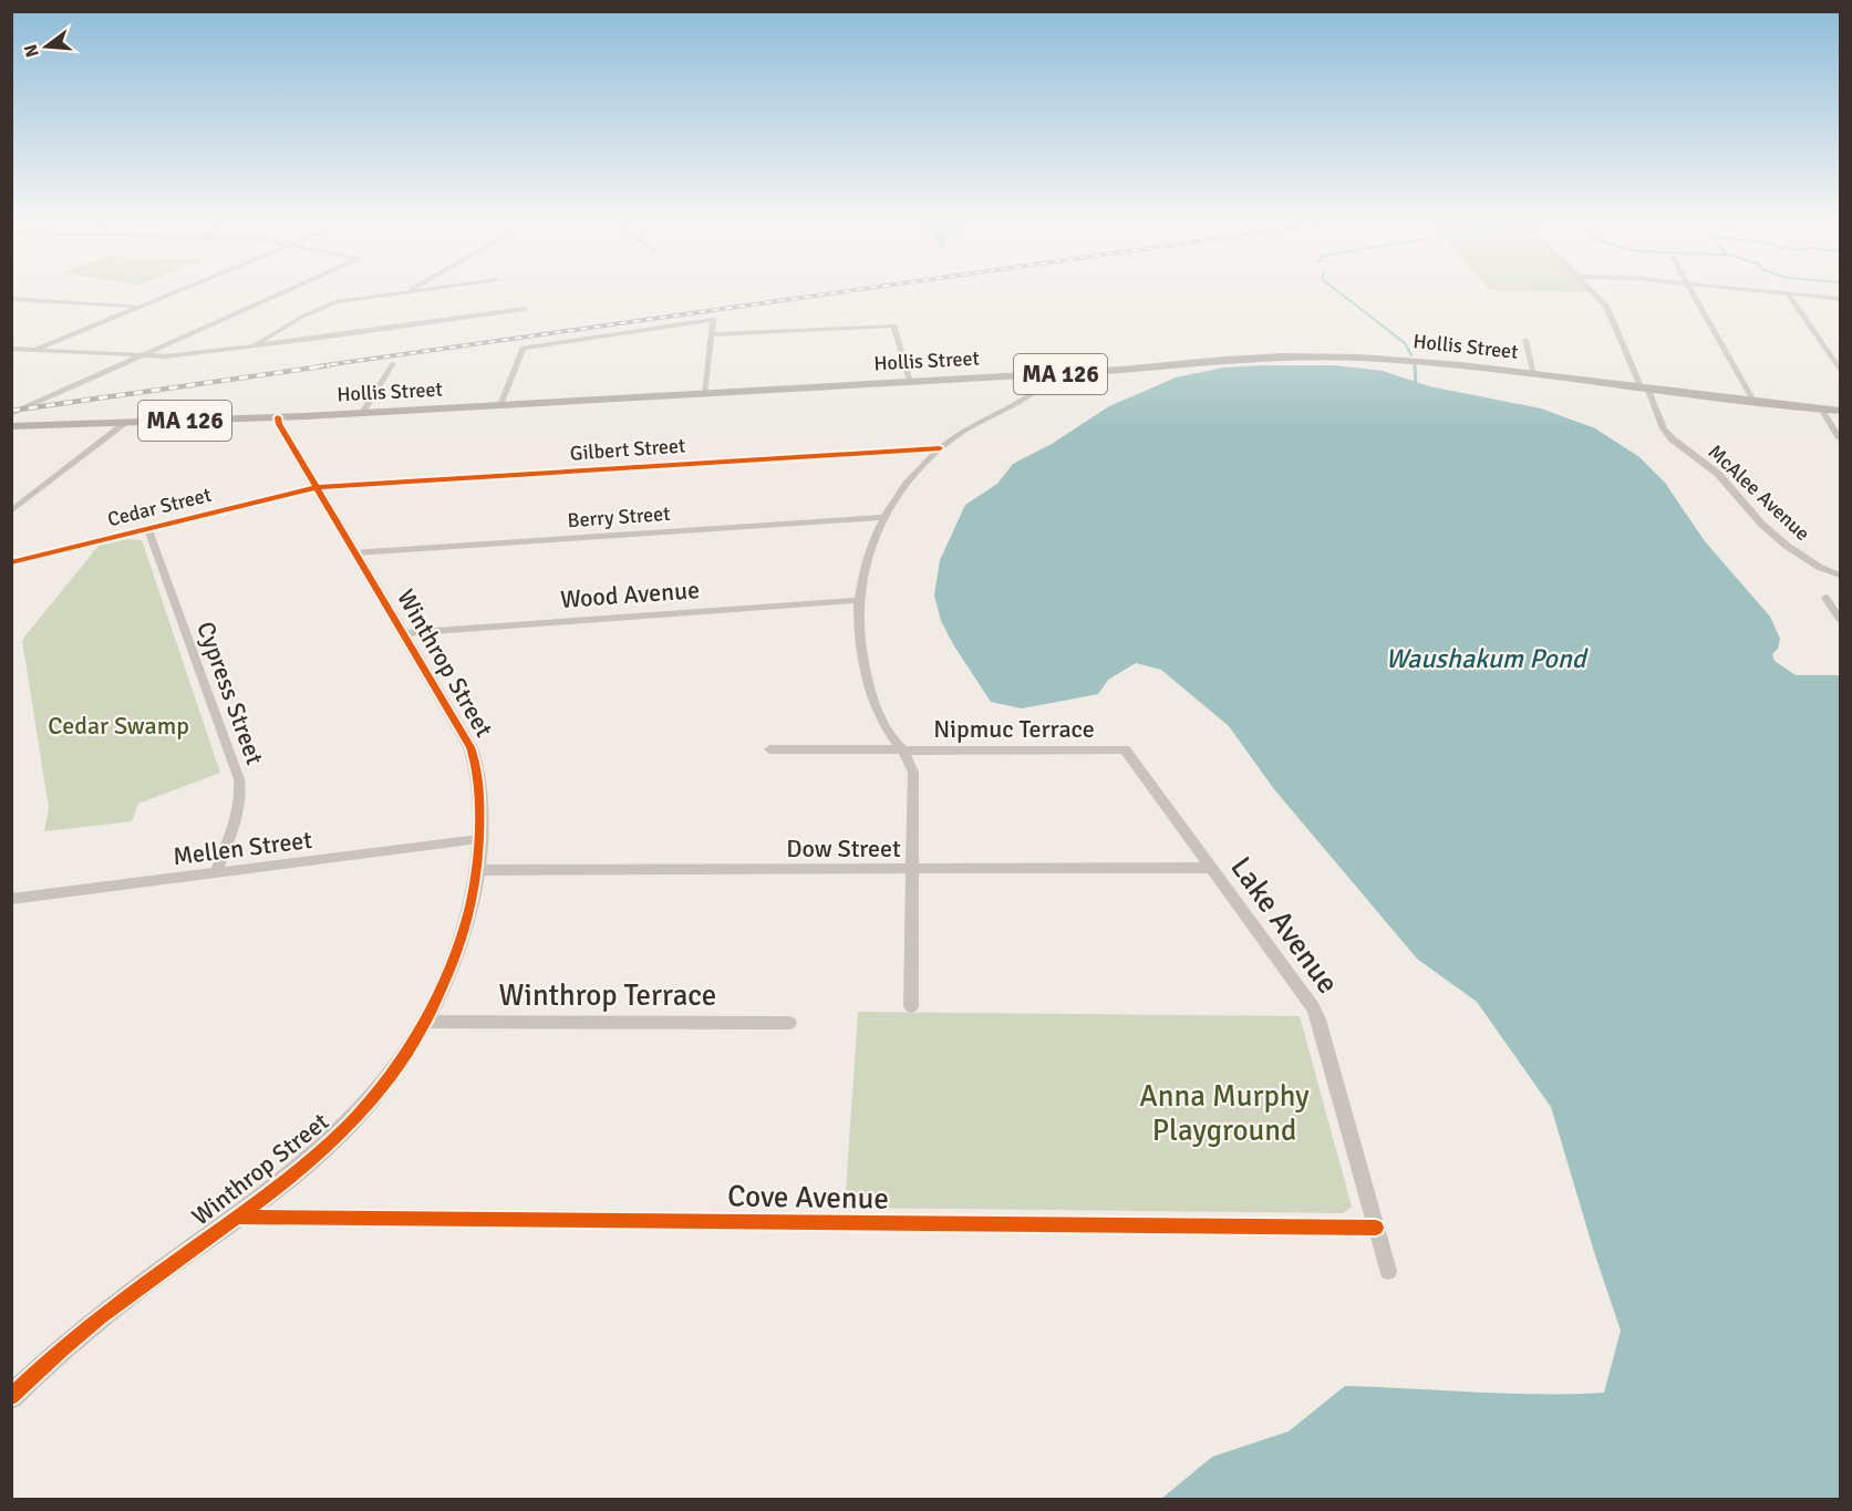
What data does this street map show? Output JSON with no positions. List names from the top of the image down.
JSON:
{
  "streets": {
    "main road": ["Hollis Street", "MA 126"],
    "street": [
      "Gilbert Street",
      "McAlee Avenue",
      "Cedar Street",
      "Berry Street",
      "Wood Avenue",
      "Winthrop Street",
      "Cypress Street",
      "Nipmuc Terrace",
      "Mellen Street",
      "Dow Street",
      "Lake Avenue",
      "Winthrop Terrace",
      "Cove Avenue"
    ]
  },
  "crossings": [
    ["Hollis Street", "McAlee Avenue"],
    ["Hollis Street", "Winthrop Street"],
    ["Gilbert Street", "Cedar Street"],
    ["Gilbert Street", "Winthrop Street"],
    ["Cedar Street", "Winthrop Street"],
    ["Cedar Street", "Cypress Street"],
    ["Berry Street", "Winthrop Street"],
    ["Wood Avenue", "Winthrop Street"],
    ["Winthrop Street", "Mellen Street"],
    ["Winthrop Street", "Dow Street"],
    ["Winthrop Street", "Winthrop Terrace"],
    ["Winthrop Street", "Cove Avenue"],
    ["Cypress Street", "Mellen Street"],
    ["Nipmuc Terrace", "Lake Avenue"],
    ["Dow Street", "Lake Avenue"],
    ["Lake Avenue", "Cove Avenue"]
  ],
  "water": ["Waushakum Pond"],
  "parks": ["Cedar Swamp", "Anna Murphy Playground"],
  "north": "left"
}
